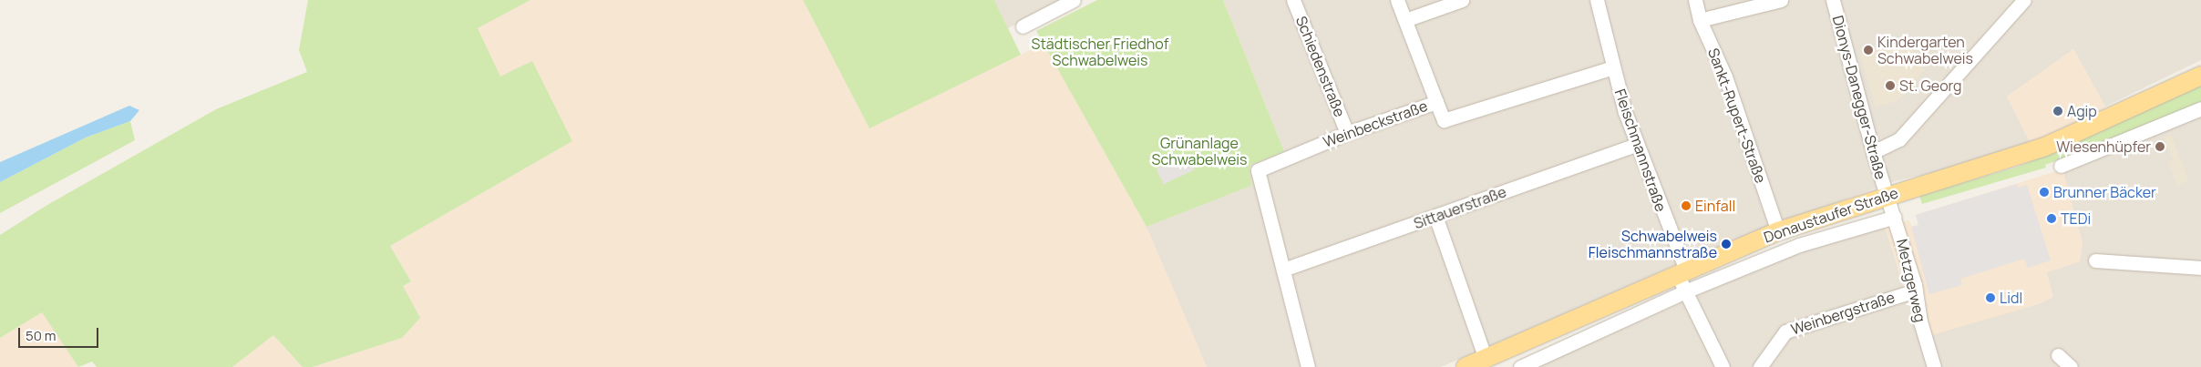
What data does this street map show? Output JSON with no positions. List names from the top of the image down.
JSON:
{
  "streets": {
    "main road": ["Donaustaufer Straße"],
    "street": [
      "Schiedenstraße",
      "Dionys-Danegger-Straße",
      "Sankt-Rupert-Straße",
      "Weinbeckstraße",
      "Fleischmannstraße",
      "Sittauerstraße",
      "Metzgerweg",
      "Weinbergstraße"
    ]
  },
  "crossings": [
    ["Schiedenstraße", "Weinbeckstraße"],
    ["Dionys-Danegger-Straße", "Donaustaufer Straße"],
    ["Dionys-Danegger-Straße", "Metzgerweg"],
    ["Sankt-Rupert-Straße", "Donaustaufer Straße"],
    ["Weinbeckstraße", "Fleischmannstraße"],
    ["Weinbeckstraße", "Sittauerstraße"],
    ["Fleischmannstraße", "Sittauerstraße"],
    ["Fleischmannstraße", "Donaustaufer Straße"],
    ["Donaustaufer Straße", "Metzgerweg"],
    ["Metzgerweg", "Weinbergstraße"]
  ],
  "parks": ["Städtischer Friedhof Schwabelweis", "Grünanlage Schwabelweis"],
  "places": [
    "Kindergarten Schwabelweis",
    "St. Georg",
    "Agip",
    "Wiesenhüpfer",
    "Brunner Bäcker",
    "Einfall",
    "TEDi",
    "Schwabelweis Fleischmannstraße",
    "Lidl"
  ],
  "scale_bar": "50 m"
}
